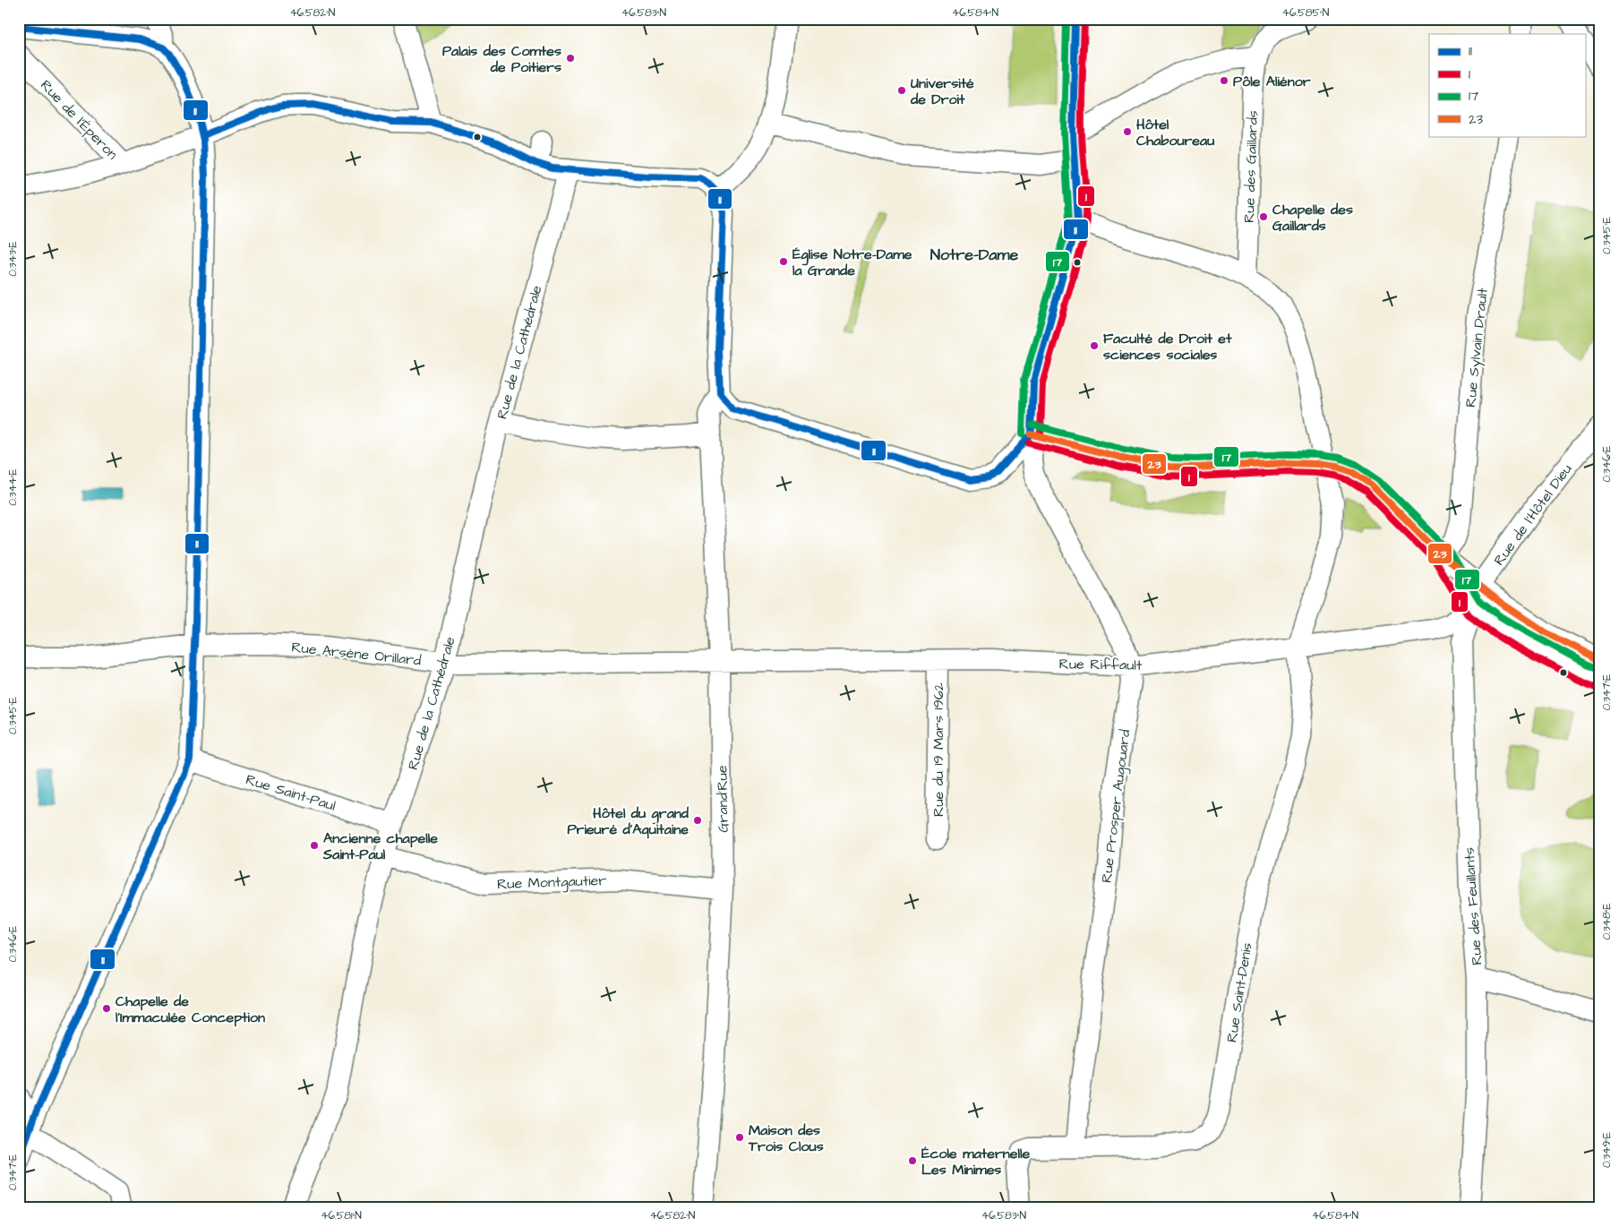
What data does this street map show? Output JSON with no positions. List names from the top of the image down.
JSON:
{
  "streets": {
    "street": [
      "Rue de l'Éperon",
      "Rue des Gaillards",
      "Rue Sylvain Drault",
      "Rue de la Cathédrale",
      "Rue de l'Hôtel Dieu",
      "Rue Arsène Orillard",
      "Rue Riffault",
      "Rue du 19 Mars 1962",
      "Rue Saint-Paul",
      "Grand'Rue",
      "Rue Prosper Augouard",
      "Rue Montgautier",
      "Rue des Feuillants",
      "Rue Saint-Denis"
    ]
  },
  "crossings": [
    ["Rue de la Cathédrale", "Rue Arsène Orillard"],
    ["Rue de la Cathédrale", "Rue Saint-Paul"],
    ["Rue de la Cathédrale", "Rue Montgautier"],
    ["Rue de l'Hôtel Dieu", "Rue Riffault"],
    ["Rue de l'Hôtel Dieu", "Rue des Feuillants"],
    ["Rue Arsène Orillard", "Rue Riffault"],
    ["Rue Arsène Orillard", "Grand'Rue"],
    ["Rue Riffault", "Rue du 19 Mars 1962"],
    ["Rue Riffault", "Grand'Rue"],
    ["Rue Riffault", "Rue Prosper Augouard"],
    ["Rue Riffault", "Rue des Feuillants"],
    ["Rue Riffault", "Rue Saint-Denis"],
    ["Grand'Rue", "Rue Montgautier"],
    ["Rue Prosper Augouard", "Rue Saint-Denis"]
  ],
  "districts": ["Notre-Dame"],
  "places": [
    "Palais des Comtes de Poitiers",
    "Pôle Aliénor",
    "Université de Droit",
    "Hôtel Chaboureau",
    "Chapelle des Gaillards",
    "Église Notre-Dame la Grande",
    "Faculté de Droit et sciences sociales",
    "Hôtel du grand Prieuré d'Aquitaine",
    "Ancienne chapelle Saint-Paul",
    "Chapelle de l'Immaculée Conception",
    "Maison des Trois Clous",
    "École maternelle Les Minimes"
  ],
  "lines": [
    "transit line 11",
    "transit line 1",
    "transit line 17",
    "transit line 23"
  ],
  "legend": [
    "11",
    "1",
    "17",
    "23"
  ],
  "coordinates": [
    "46.582°N",
    "46.583°N",
    "46.584°N",
    "46.585°N",
    "0.345°E",
    "0.343°E",
    "0.346°E",
    "0.344°E",
    "0.347°E",
    "0.348°E",
    "0.349°E",
    "46.581°N"
  ]
}
